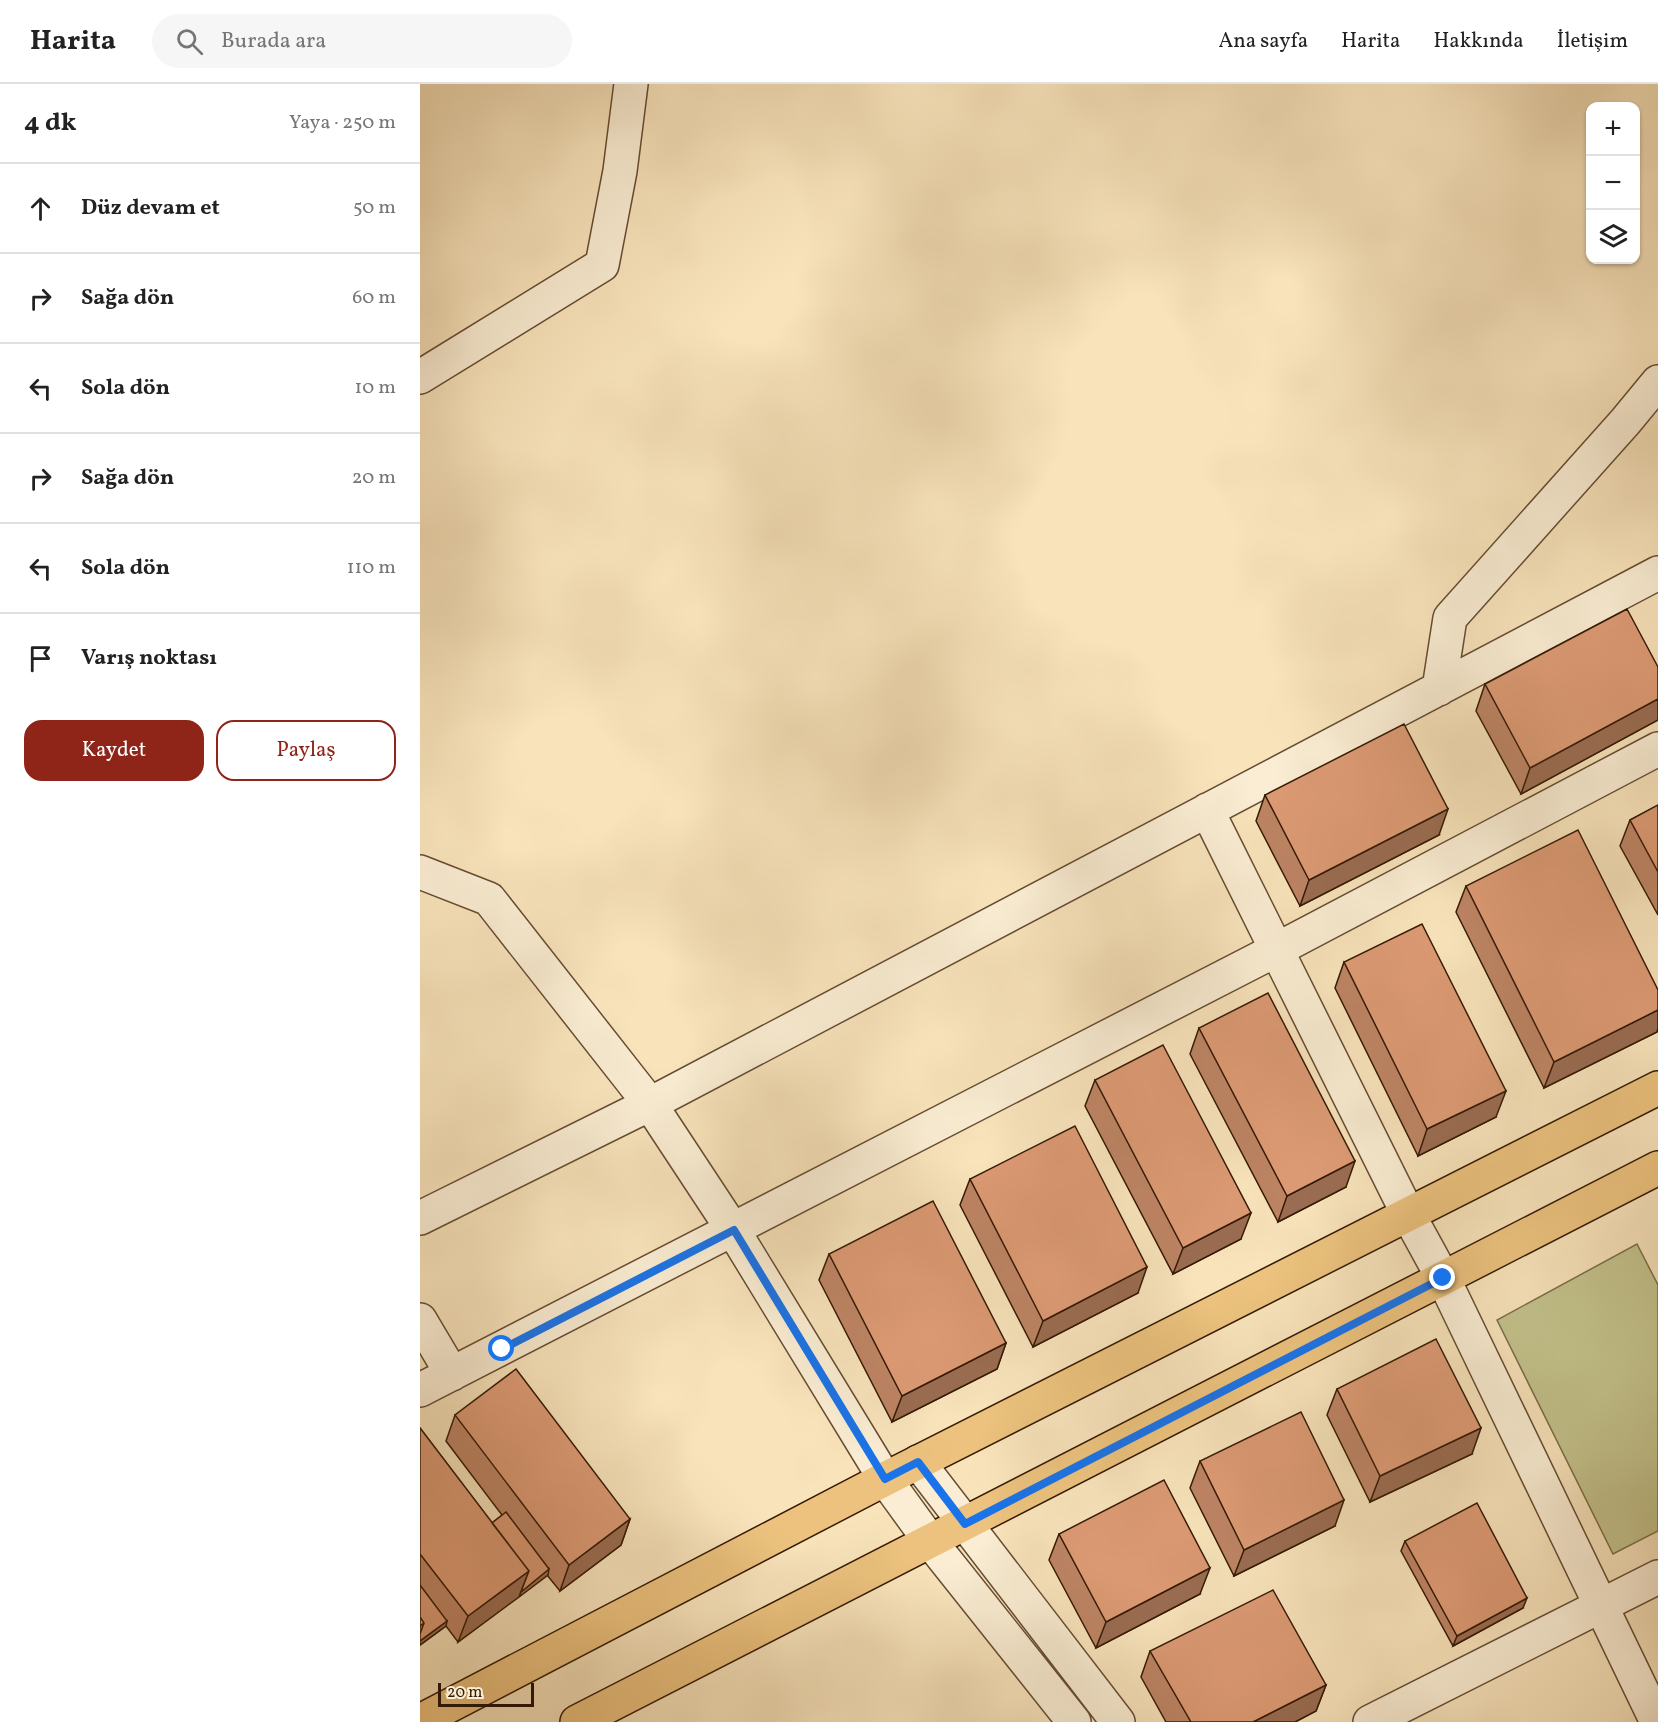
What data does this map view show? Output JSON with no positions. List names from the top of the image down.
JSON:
{
  "scale_bar": "20 m",
  "page": {
    "header": "Harita",
    "search": "Burada ara",
    "nav": [
      "Ana sayfa",
      "Harita",
      "Hakkında",
      "İletişim"
    ],
    "heading": ["4 dk", "Yaya · 250 m"],
    "map_buttons": ["+", "−"],
    "list": [
      ["Düz devam et", "50 m"],
      ["Sağa dön", "60 m"],
      ["Sola dön", "10 m"],
      ["Sağa dön", "20 m"],
      ["Sola dön", "110 m"],
      "Varış noktası"
    ],
    "buttons": ["Kaydet", "Paylaş"],
    "scale": "20 m"
  }
}
